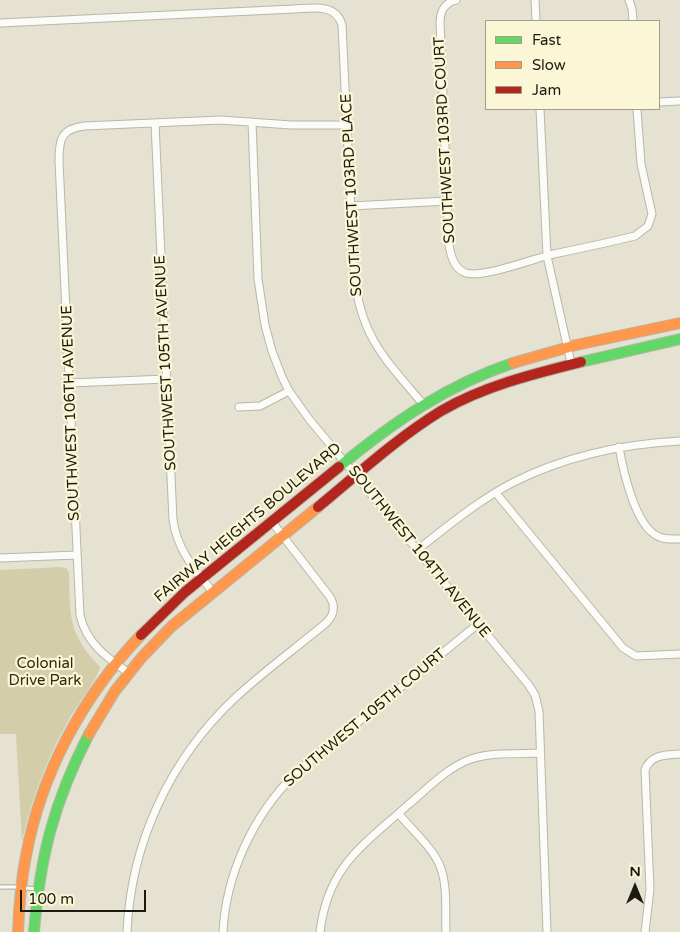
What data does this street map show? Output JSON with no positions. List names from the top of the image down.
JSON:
{
  "streets": {
    "street": [
      "SOUTHWEST 103RD COURT",
      "SOUTHWEST 103RD PLACE",
      "SOUTHWEST 105TH AVENUE",
      "SOUTHWEST 106TH AVENUE",
      "FAIRWAY HEIGHTS BOULEVARD",
      "SOUTHWEST 104TH AVENUE",
      "SOUTHWEST 105TH COURT"
    ]
  },
  "crossings": [
    ["SOUTHWEST 103RD PLACE", "FAIRWAY HEIGHTS BOULEVARD"],
    ["SOUTHWEST 105TH AVENUE", "SOUTHWEST 106TH AVENUE"],
    ["SOUTHWEST 105TH AVENUE", "FAIRWAY HEIGHTS BOULEVARD"],
    ["SOUTHWEST 106TH AVENUE", "FAIRWAY HEIGHTS BOULEVARD"],
    ["FAIRWAY HEIGHTS BOULEVARD", "SOUTHWEST 104TH AVENUE"],
    ["SOUTHWEST 104TH AVENUE", "SOUTHWEST 105TH COURT"]
  ],
  "parks": ["Colonial Drive Park"],
  "legend": ["Fast", "Slow", "Jam"],
  "scale_bar": "100 m",
  "north": "top"
}
